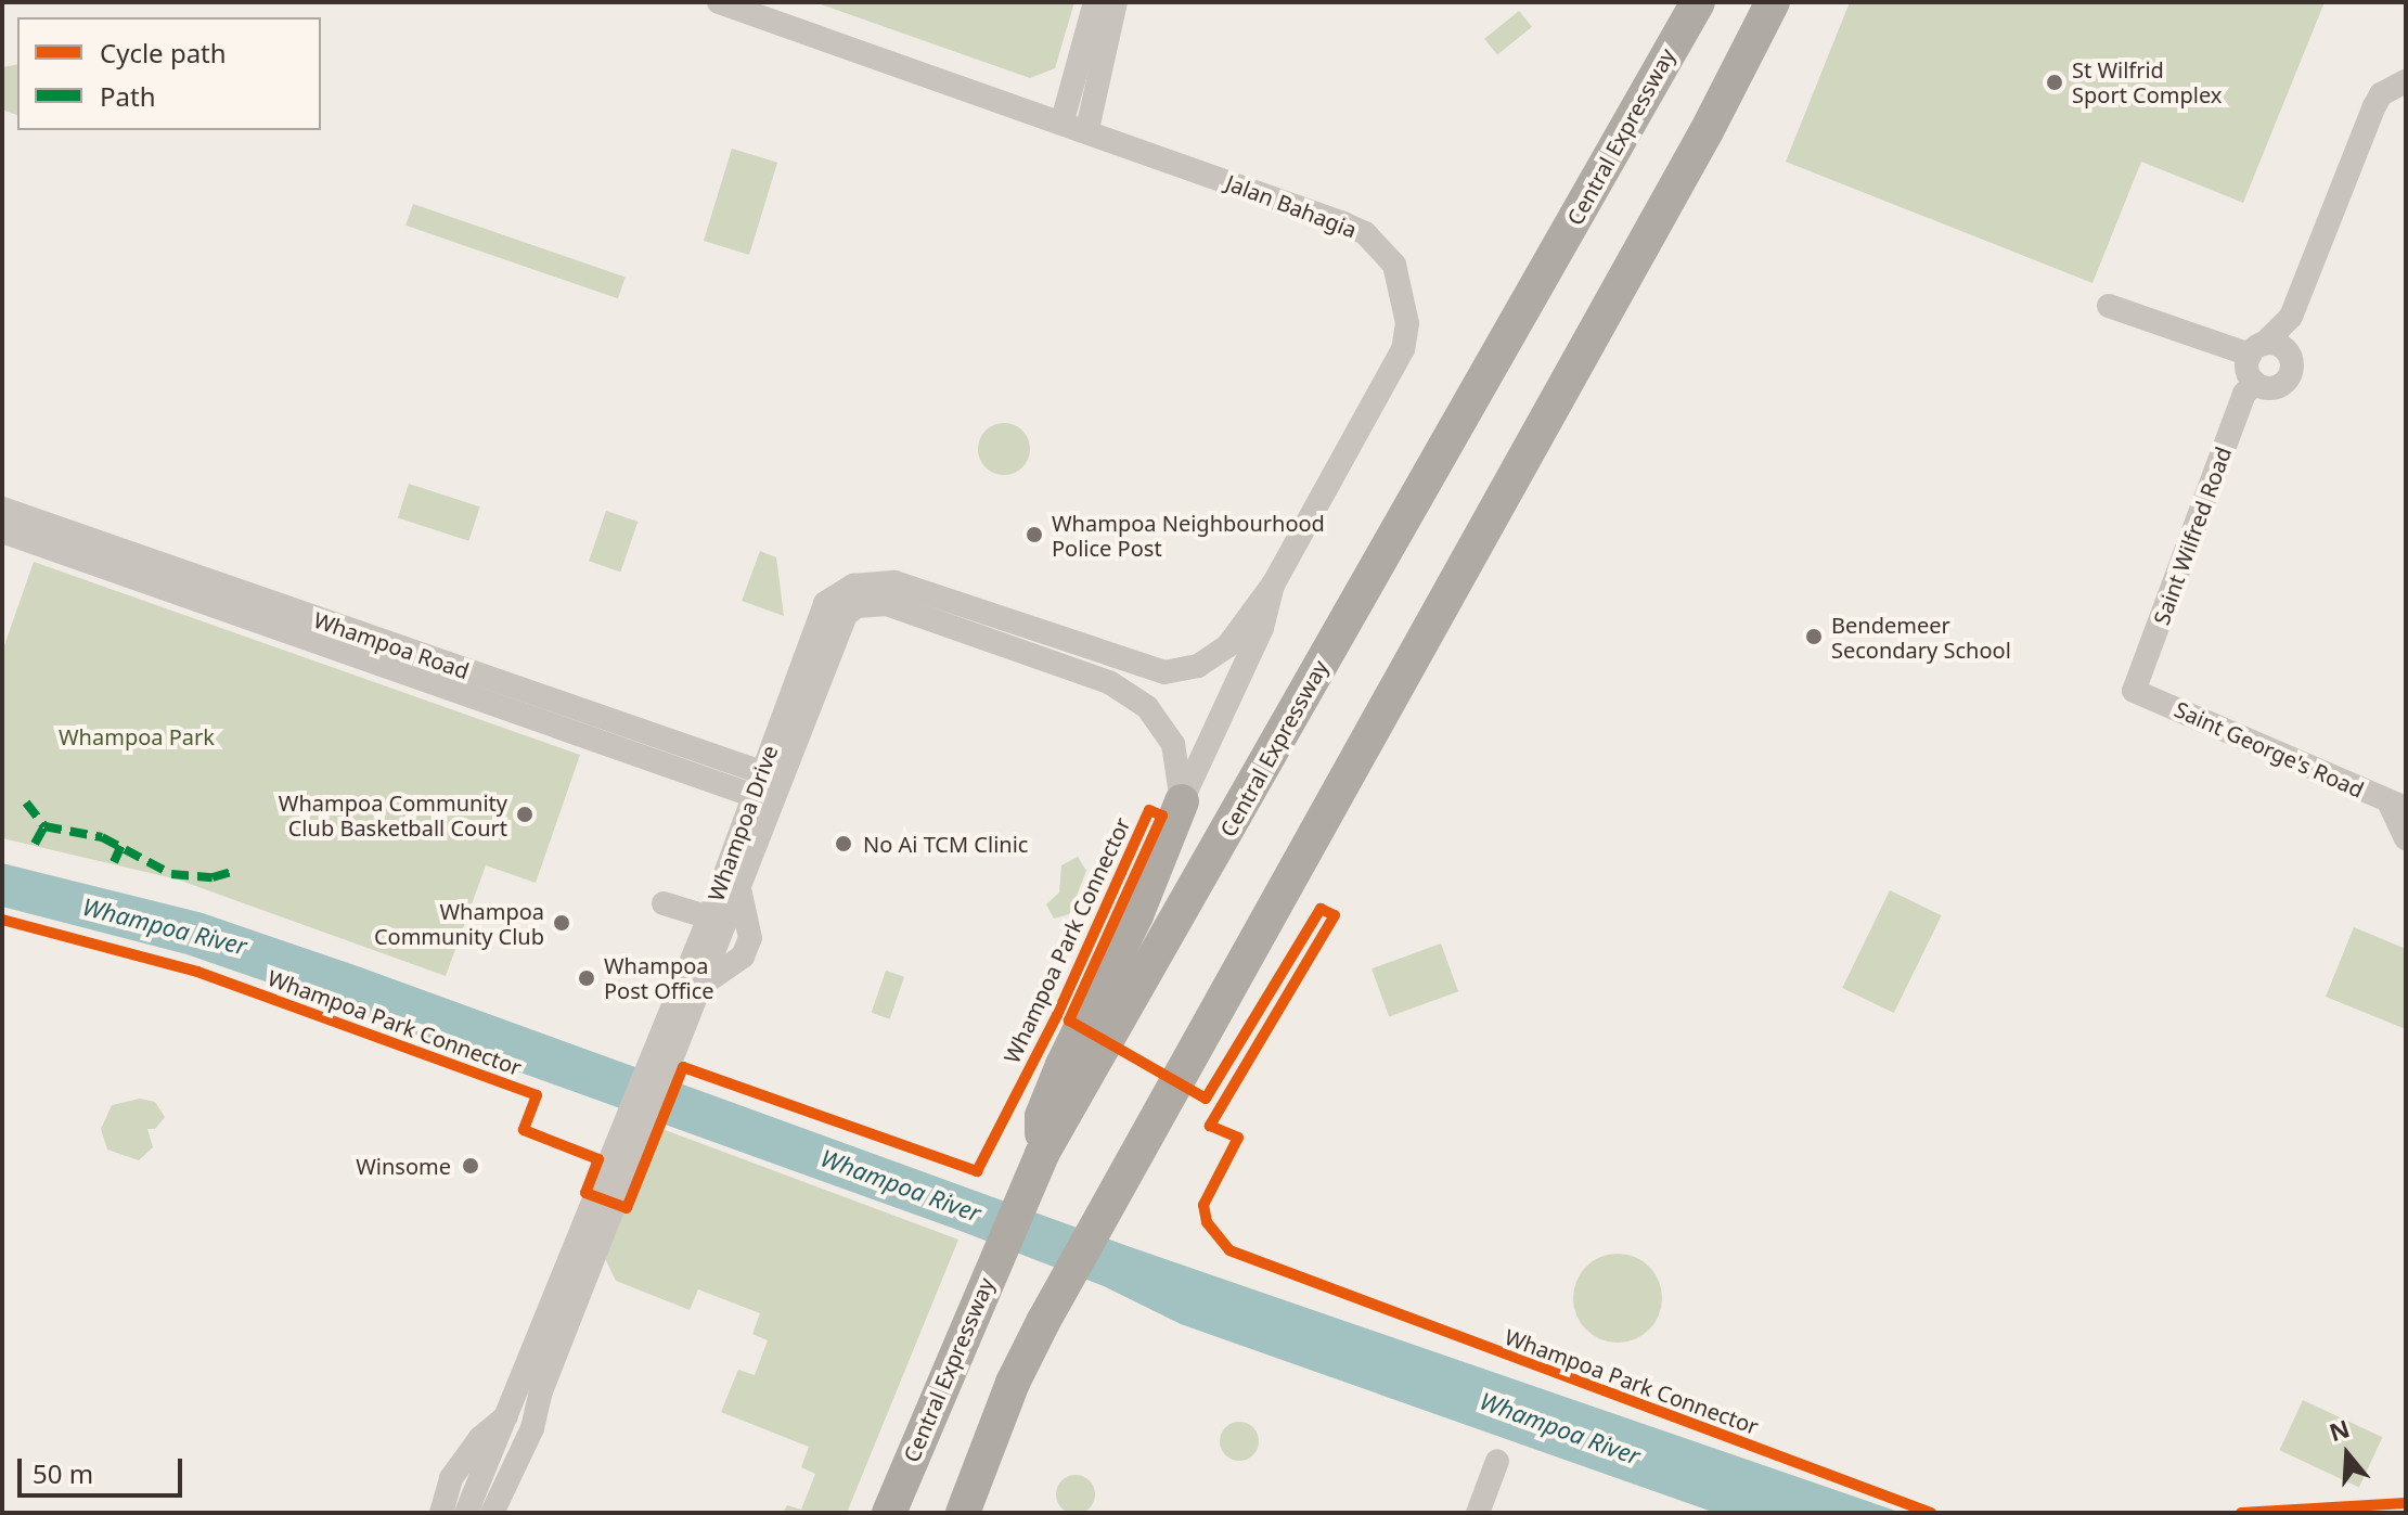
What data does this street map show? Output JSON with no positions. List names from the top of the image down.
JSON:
{
  "streets": {
    "highway": ["Central Expressway"],
    "street": [
      "Jalan Bahagia",
      "Saint Wilfred Road",
      "Whampoa Road",
      "Saint George's Road",
      "Whampoa Drive"
    ],
    "cycle path": ["Whampoa Park Connector"]
  },
  "crossings": [
    ["Jalan Bahagia", "Whampoa Drive"],
    ["Saint Wilfred Road", "Saint George's Road"],
    ["Whampoa Road", "Whampoa Drive"]
  ],
  "water": ["Whampoa River"],
  "parks": ["Whampoa Park"],
  "places": [
    "St Wilfrid Sport Complex",
    "Whampoa Neighbourhood Police Post",
    "Bendemeer Secondary School",
    "Whampoa Community Club Basketball Court",
    "No Ai TCM Clinic",
    "Whampoa Community Club",
    "Whampoa Post Office",
    "Winsome"
  ],
  "legend": ["Cycle path", "Path"],
  "scale_bar": "50 m",
  "north": "top"
}
